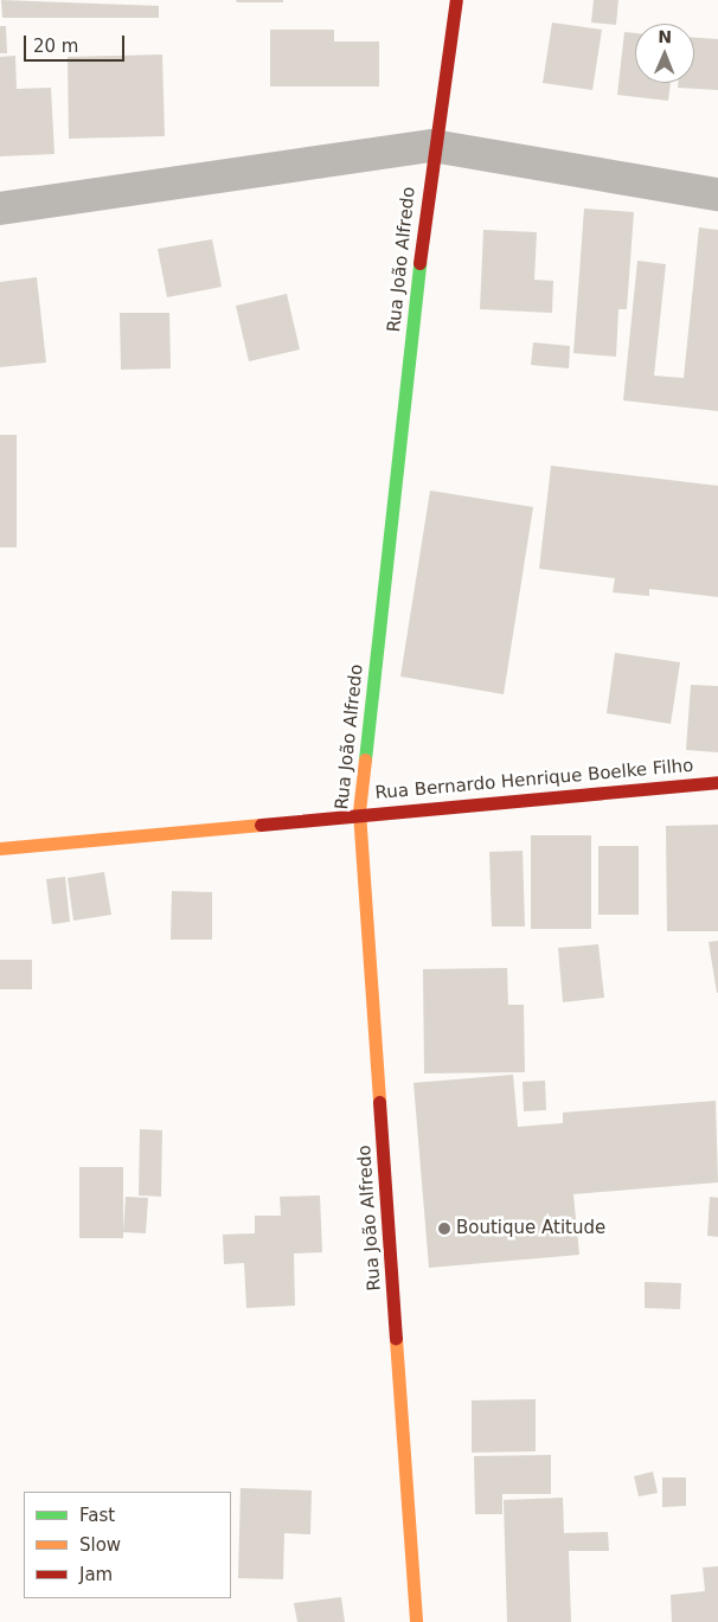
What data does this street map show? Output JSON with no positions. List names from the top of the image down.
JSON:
{
  "streets": {
    "street": ["Rua João Alfredo", "Rua Bernardo Henrique Boelke Filho"]
  },
  "crossings": [
    ["Rua João Alfredo", "Rua Bernardo Henrique Boelke Filho"]
  ],
  "places": ["Boutique Atitude"],
  "legend": ["Fast", "Slow", "Jam"],
  "scale_bar": "20 m",
  "north": "top"
}
